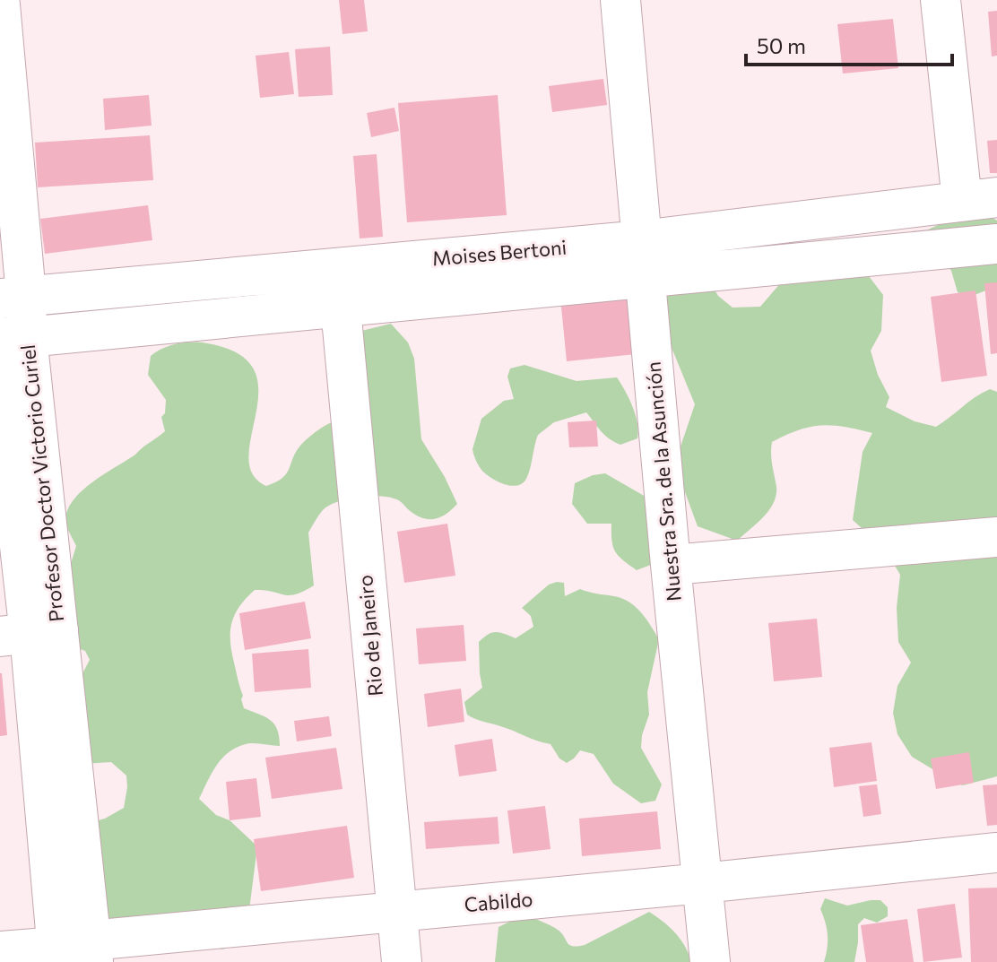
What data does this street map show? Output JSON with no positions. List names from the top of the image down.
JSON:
{
  "streets": {
    "street": [
      "Moises Bertoni",
      "Nuestra Sra. de la Asunción",
      "Profesor Doctor Victorio Curiel",
      "Rio de Janeiro",
      "Cabildo"
    ]
  },
  "crossings": [
    ["Moises Bertoni", "Nuestra Sra. de la Asunción"],
    ["Moises Bertoni", "Profesor Doctor Victorio Curiel"],
    ["Moises Bertoni", "Rio de Janeiro"],
    ["Nuestra Sra. de la Asunción", "Cabildo"],
    ["Profesor Doctor Victorio Curiel", "Cabildo"],
    ["Rio de Janeiro", "Cabildo"]
  ],
  "scale_bar": "50 m"
}
